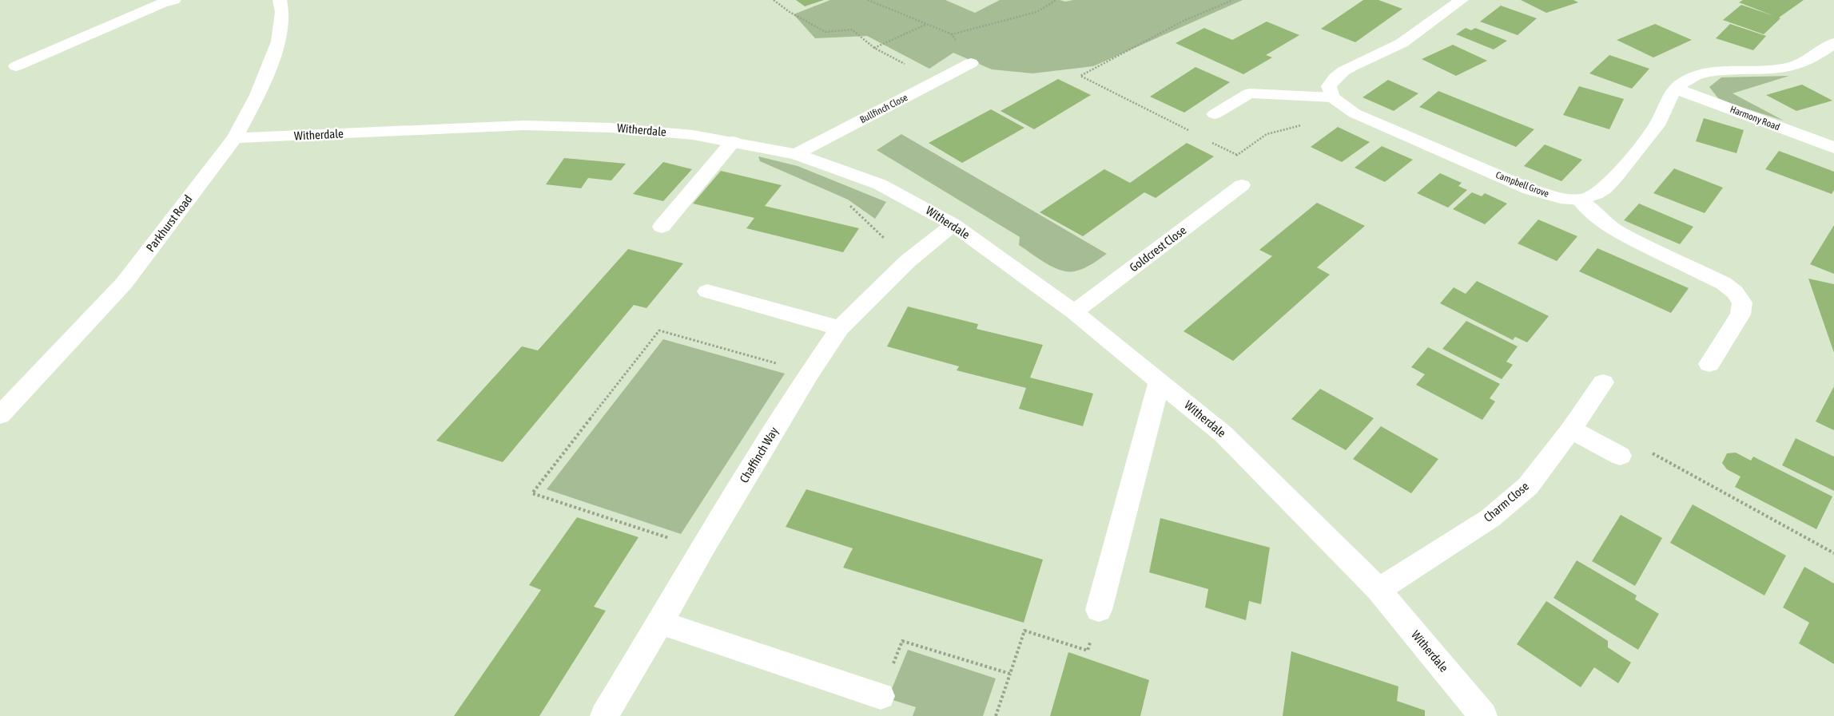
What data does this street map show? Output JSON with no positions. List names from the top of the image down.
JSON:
{
  "streets": {
    "street": [
      "Bullfinch Close",
      "Harmony Road",
      "Witherdale",
      "Campbell Grove",
      "Parkhurst Road",
      "Goldcrest Close",
      "Chaffinch Way",
      "Charm Close"
    ]
  },
  "crossings": [
    ["Bullfinch Close", "Witherdale"],
    ["Harmony Road", "Campbell Grove"],
    ["Witherdale", "Parkhurst Road"],
    ["Witherdale", "Goldcrest Close"],
    ["Witherdale", "Chaffinch Way"],
    ["Witherdale", "Charm Close"]
  ]
}
